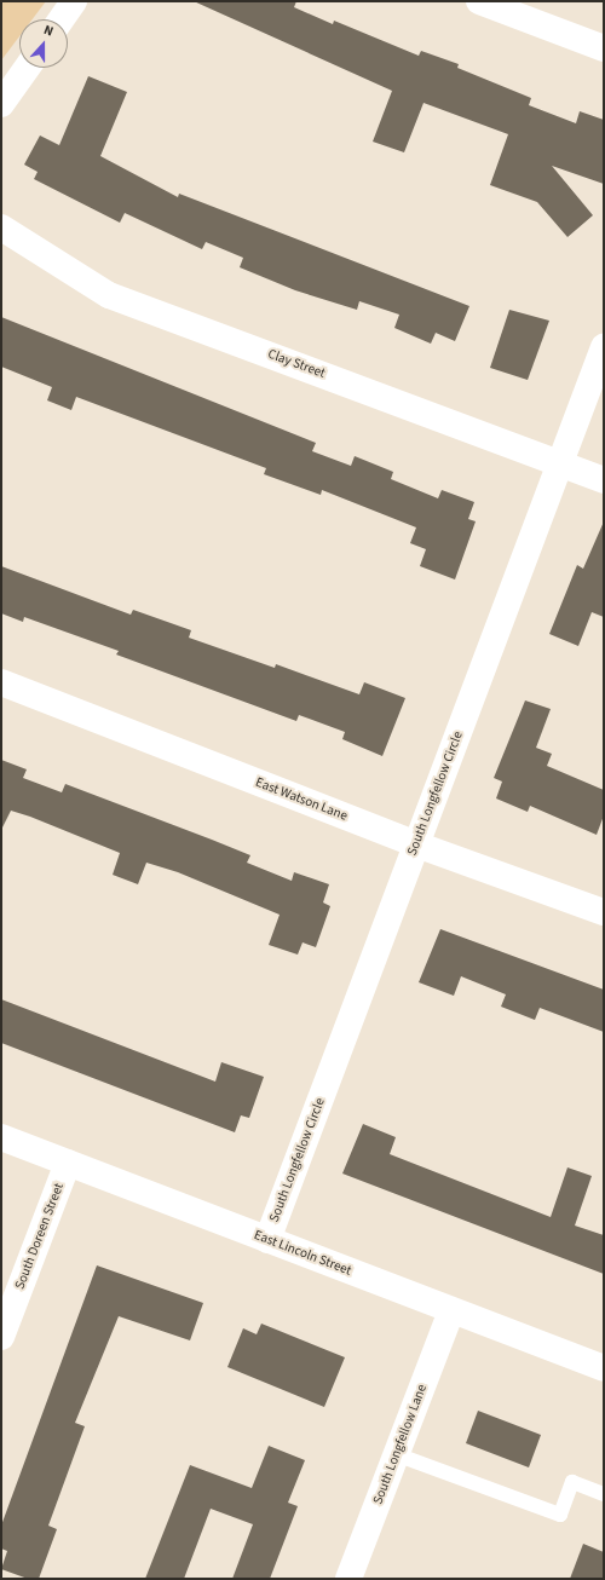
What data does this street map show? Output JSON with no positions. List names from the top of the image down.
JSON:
{
  "streets": {
    "street": [
      "Clay Street",
      "South Longfellow Circle",
      "East Watson Lane",
      "South Doreen Street",
      "East Lincoln Street",
      "South Longfellow Lane"
    ]
  },
  "crossings": [
    ["Clay Street", "South Longfellow Circle"],
    ["South Longfellow Circle", "East Watson Lane"],
    ["South Longfellow Circle", "East Lincoln Street"],
    ["South Doreen Street", "East Lincoln Street"],
    ["East Lincoln Street", "South Longfellow Lane"]
  ],
  "north": "top"
}
